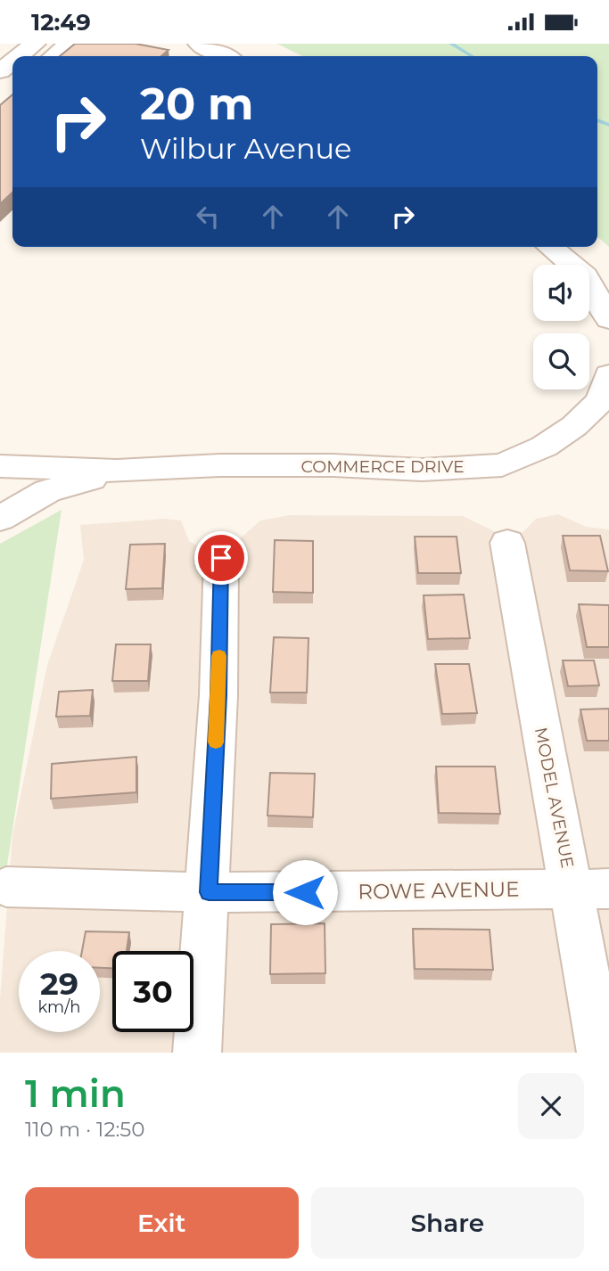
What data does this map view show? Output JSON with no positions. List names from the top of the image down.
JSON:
{
  "streets": {
    "street": ["COMMERCE DRIVE", "MODEL AVENUE", "ROWE AVENUE"]
  },
  "crossings": [
    ["MODEL AVENUE", "ROWE AVENUE"]
  ],
  "page": {
    "status": "12:49",
    "turn": ["20 m", "Wilbur Avenue"],
    "speed": "29 km/h",
    "limit": "30",
    "heading": ["1 min", "110 m · 12:50"],
    "buttons": ["Exit", "Share"]
  }
}
